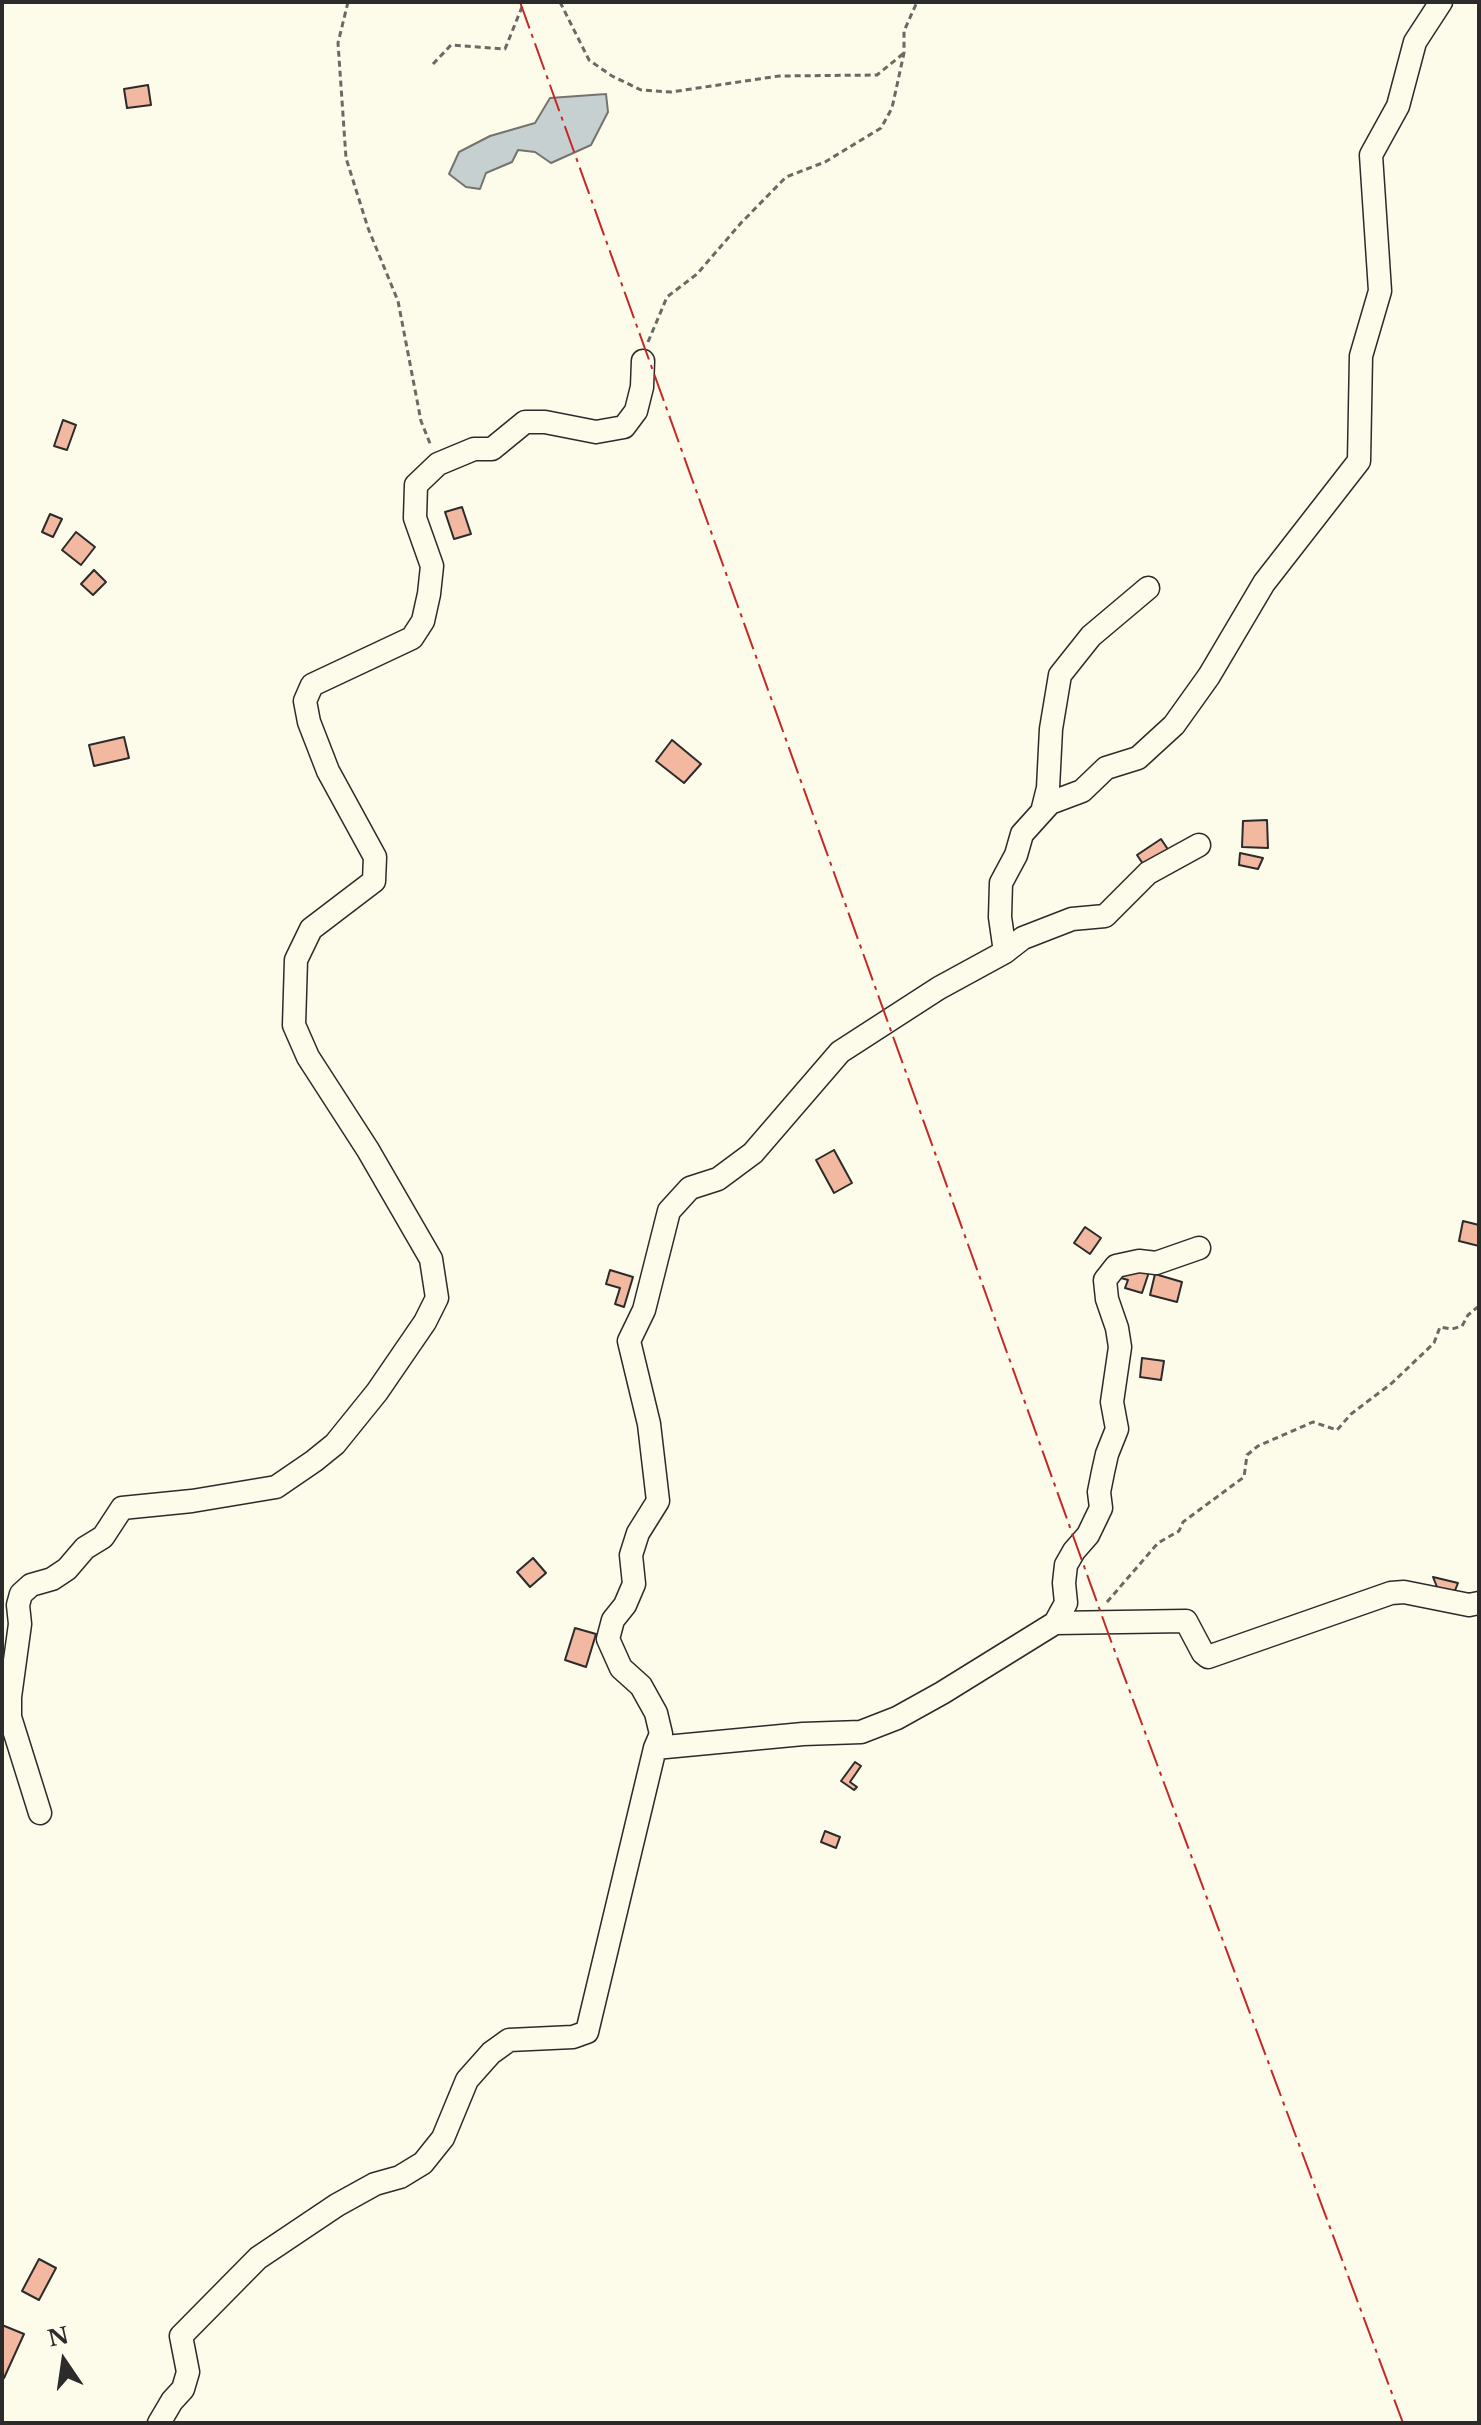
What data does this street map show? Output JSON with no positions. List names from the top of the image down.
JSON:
{
  "north": "top"
}
